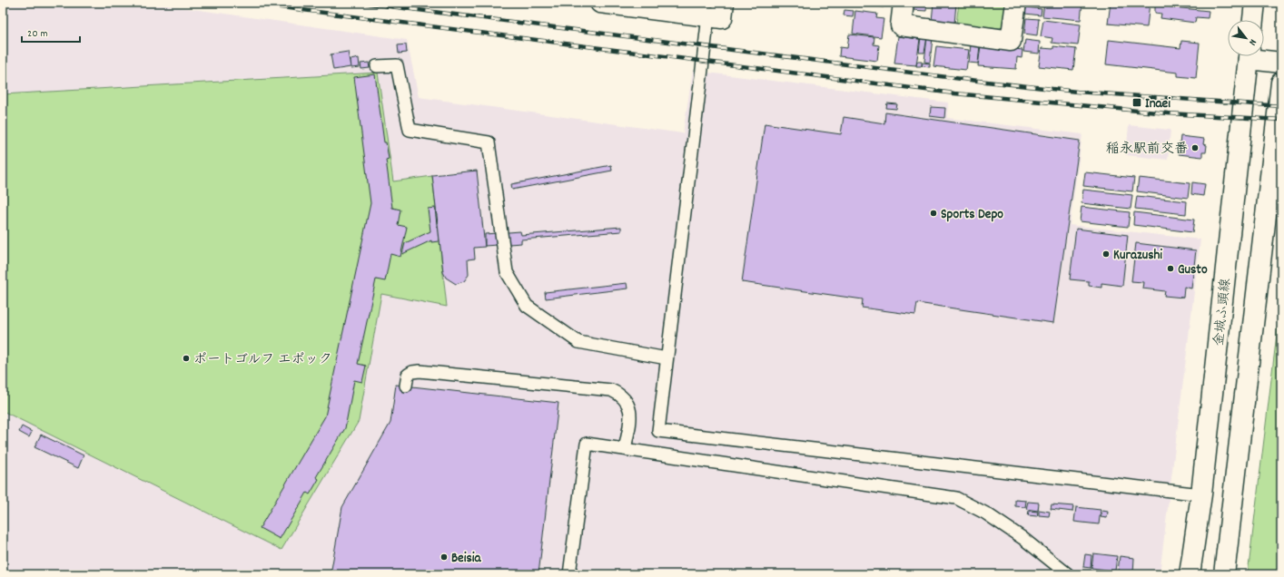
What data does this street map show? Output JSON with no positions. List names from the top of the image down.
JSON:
{
  "streets": {
    "main road": ["金城ふ頭線"]
  },
  "places": {
    "transit": ["Inaei"],
    "other": [
      "稲永駅前交番",
      "Sports Depo",
      "Kurazushi",
      "Gusto",
      "ポートゴルフ エポック",
      "Beisia"
    ]
  },
  "scale_bar": "20 m",
  "north": "bottom right"
}
